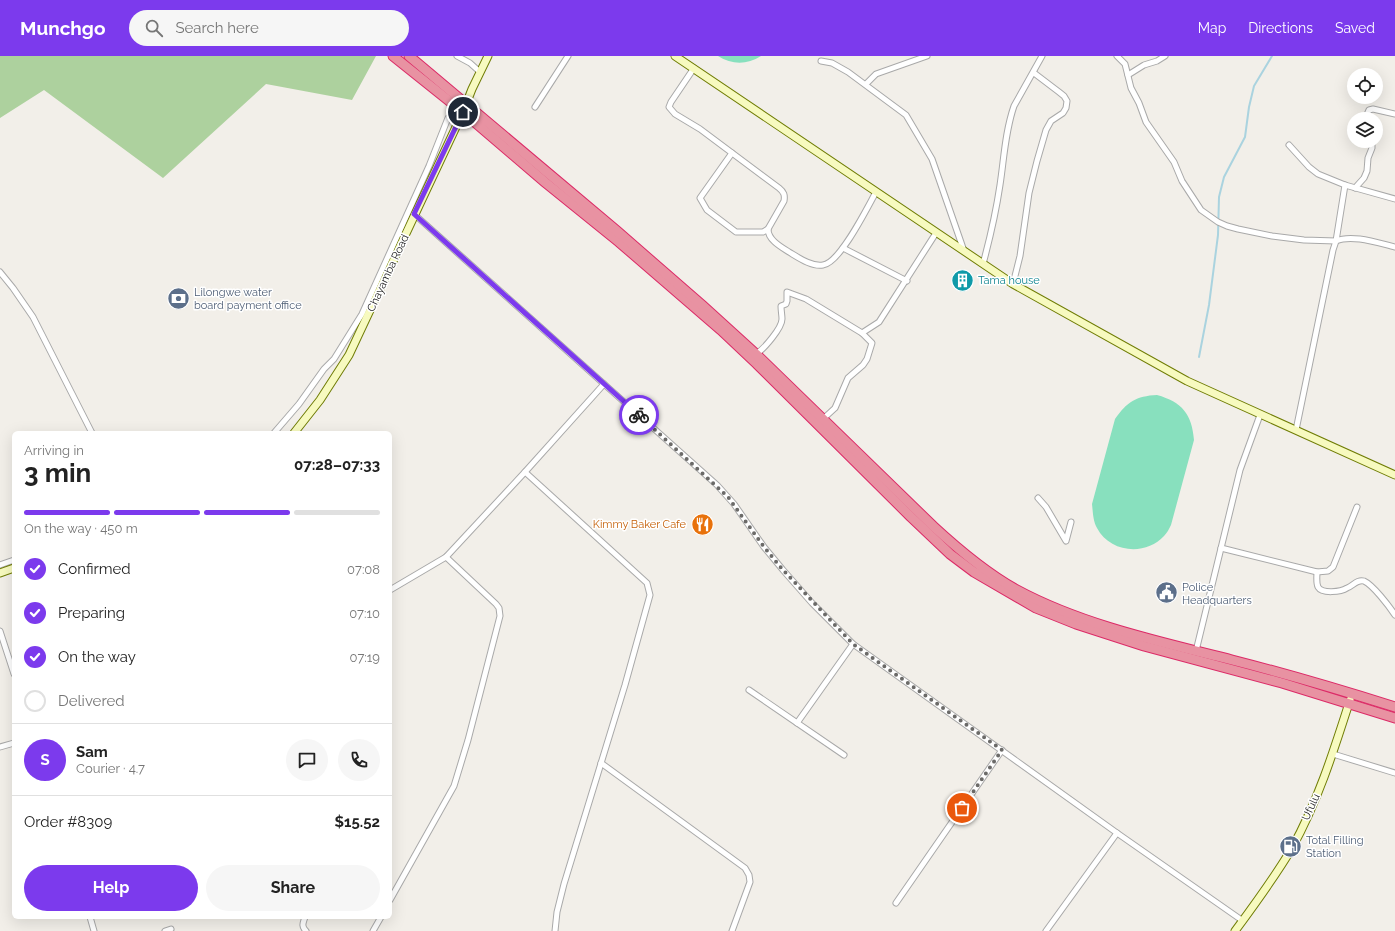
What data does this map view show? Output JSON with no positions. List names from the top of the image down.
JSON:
{
  "streets": {
    "street": ["Chayamba Road", "Ufulu"]
  },
  "places": {
    "building": ["Tama house"],
    "bank": ["Lilongwe water board payment office"],
    "restaurant": ["Kimmy Baker Cafe"],
    "public building": ["Police Headquarters"],
    "fuel station": ["Total Filling Station"]
  },
  "page": {
    "header": "Munchgo",
    "search": "Search here",
    "nav": ["Map", "Directions", "Saved"],
    "heading": ["3 min", "Arriving in", "07:28–07:33"],
    "panel": [
      "Sam",
      "Courier · 4.7",
      "Order #8309",
      "$15.52"
    ],
    "bar": "On the way · 450 m",
    "list": [
      ["Confirmed", "07:08"],
      ["Preparing", "07:10"],
      ["On the way", "07:19"],
      "Delivered"
    ],
    "round": "S",
    "buttons": ["Help", "Share"]
  }
}
